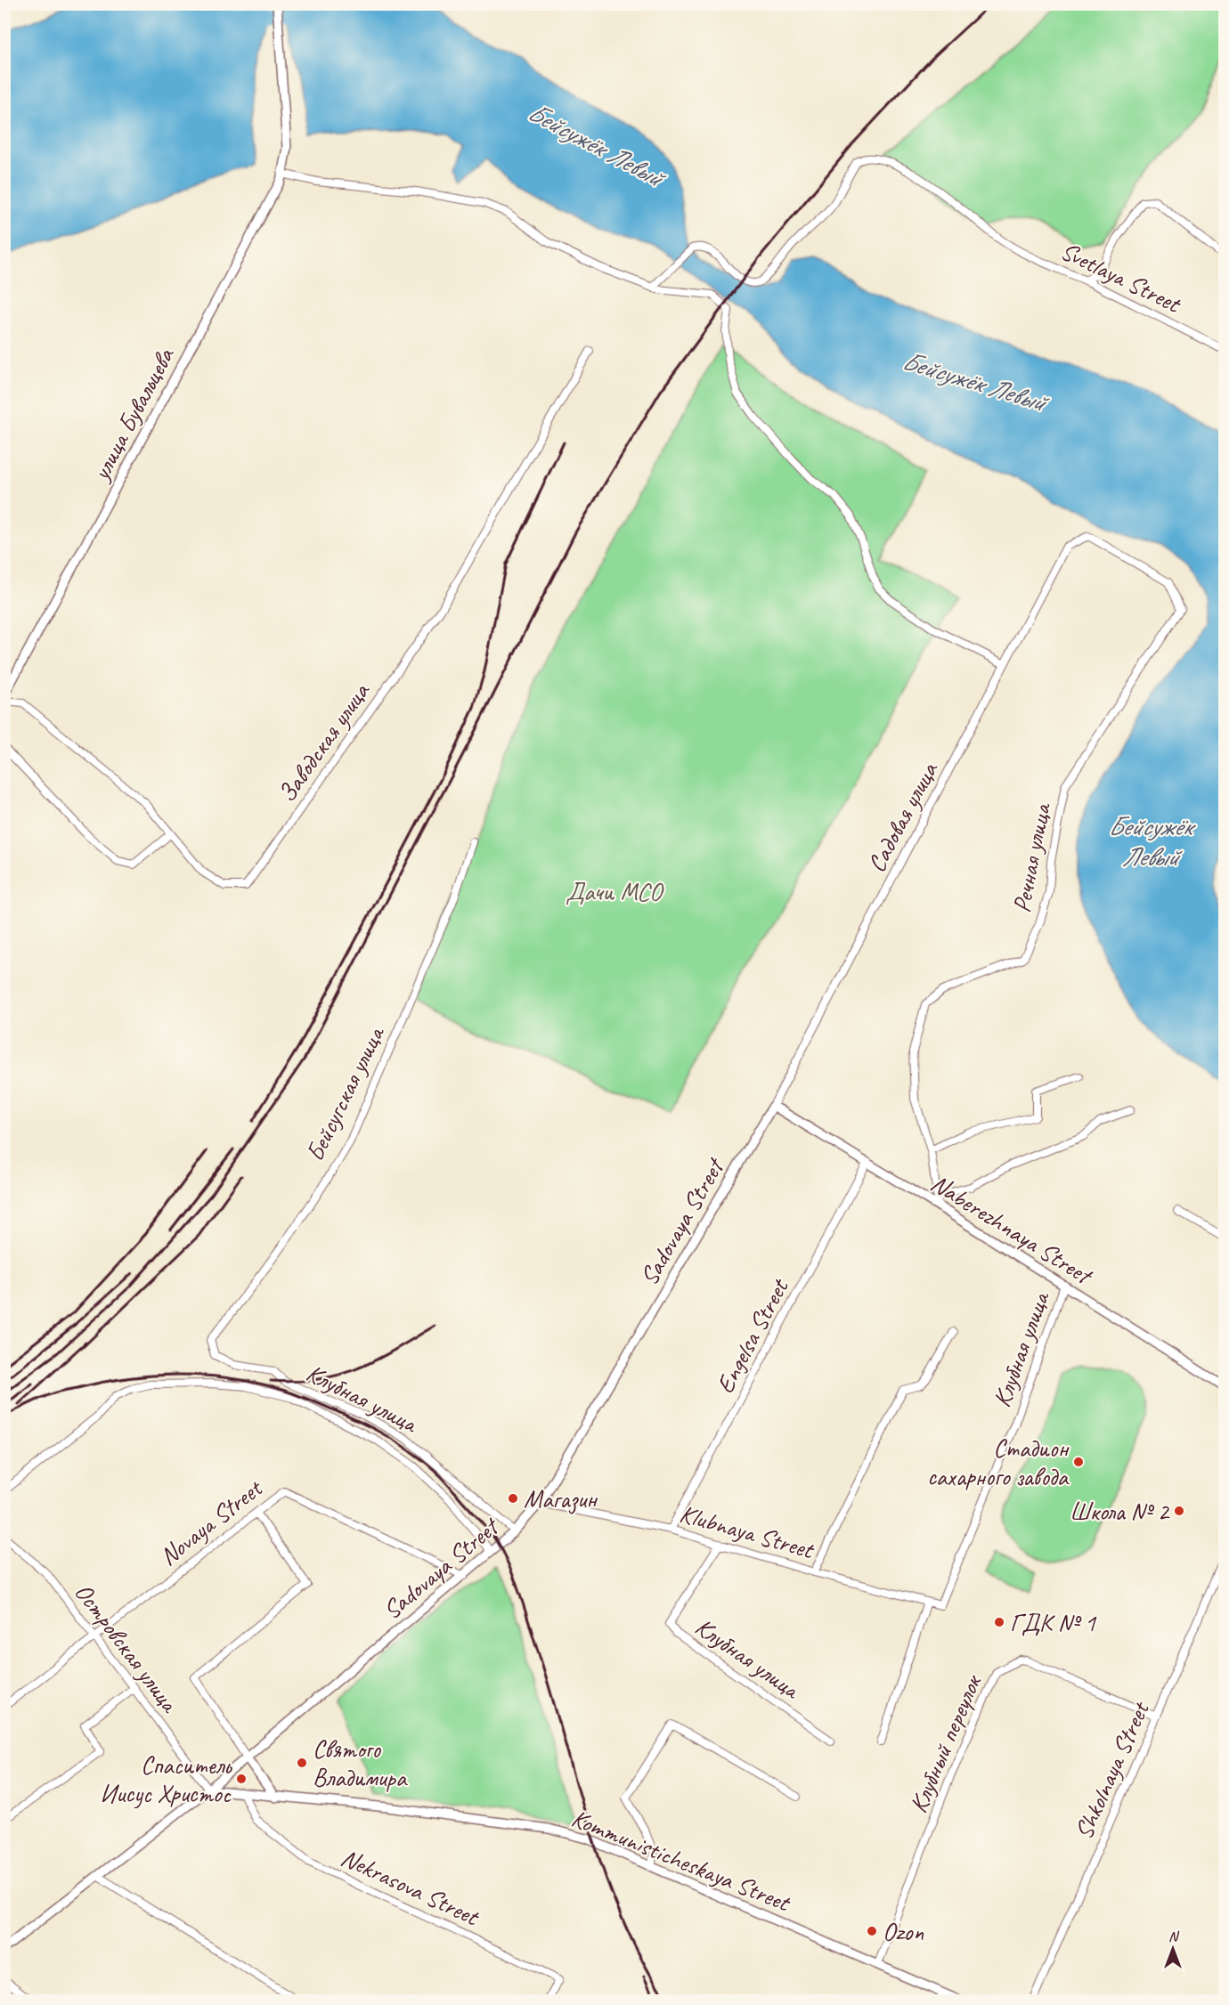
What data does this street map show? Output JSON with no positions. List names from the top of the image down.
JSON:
{
  "streets": {
    "street": [
      "Svetlaya Street",
      "улица Бувальцева",
      "Заводская улица",
      "Садовая улица",
      "Речная улица",
      "Бейсугская улица",
      "Sadovaya Street",
      "Naberezhnaya Street",
      "Engelsa Street",
      "Клубная улица",
      "Novaya Street",
      "Klubnaya Street",
      "Островская улица",
      "Клубный переулок",
      "Shkolnaya Street",
      "Kommunisticheskaya Street",
      "Nekrasova Street"
    ]
  },
  "crossings": [
    ["Садовая улица", "Речная улица"],
    ["Садовая улица", "Sadovaya Street"],
    ["Садовая улица", "Naberezhnaya Street"],
    ["Речная улица", "Naberezhnaya Street"],
    ["Бейсугская улица", "Клубная улица"],
    ["Sadovaya Street", "Naberezhnaya Street"],
    ["Sadovaya Street", "Клубная улица"],
    ["Sadovaya Street", "Novaya Street"],
    ["Sadovaya Street", "Klubnaya Street"],
    ["Sadovaya Street", "Островская улица"],
    ["Sadovaya Street", "Kommunisticheskaya Street"],
    ["Naberezhnaya Street", "Engelsa Street"],
    ["Naberezhnaya Street", "Клубная улица"],
    ["Engelsa Street", "Klubnaya Street"],
    ["Клубная улица", "Klubnaya Street"],
    ["Novaya Street", "Островская улица"],
    ["Островская улица", "Kommunisticheskaya Street"],
    ["Клубный переулок", "Shkolnaya Street"],
    ["Клубный переулок", "Kommunisticheskaya Street"],
    ["Kommunisticheskaya Street", "Nekrasova Street"]
  ],
  "water": ["Бейсужёк Левый"],
  "parks": ["Дачи МСО"],
  "places": [
    "Стадион сахарного завода",
    "Магазин",
    "Школа № 2",
    "ГДК № 1",
    "Святого Владимира",
    "Спаситель Иисус Христос",
    "Ozon"
  ],
  "north": "top"
}
